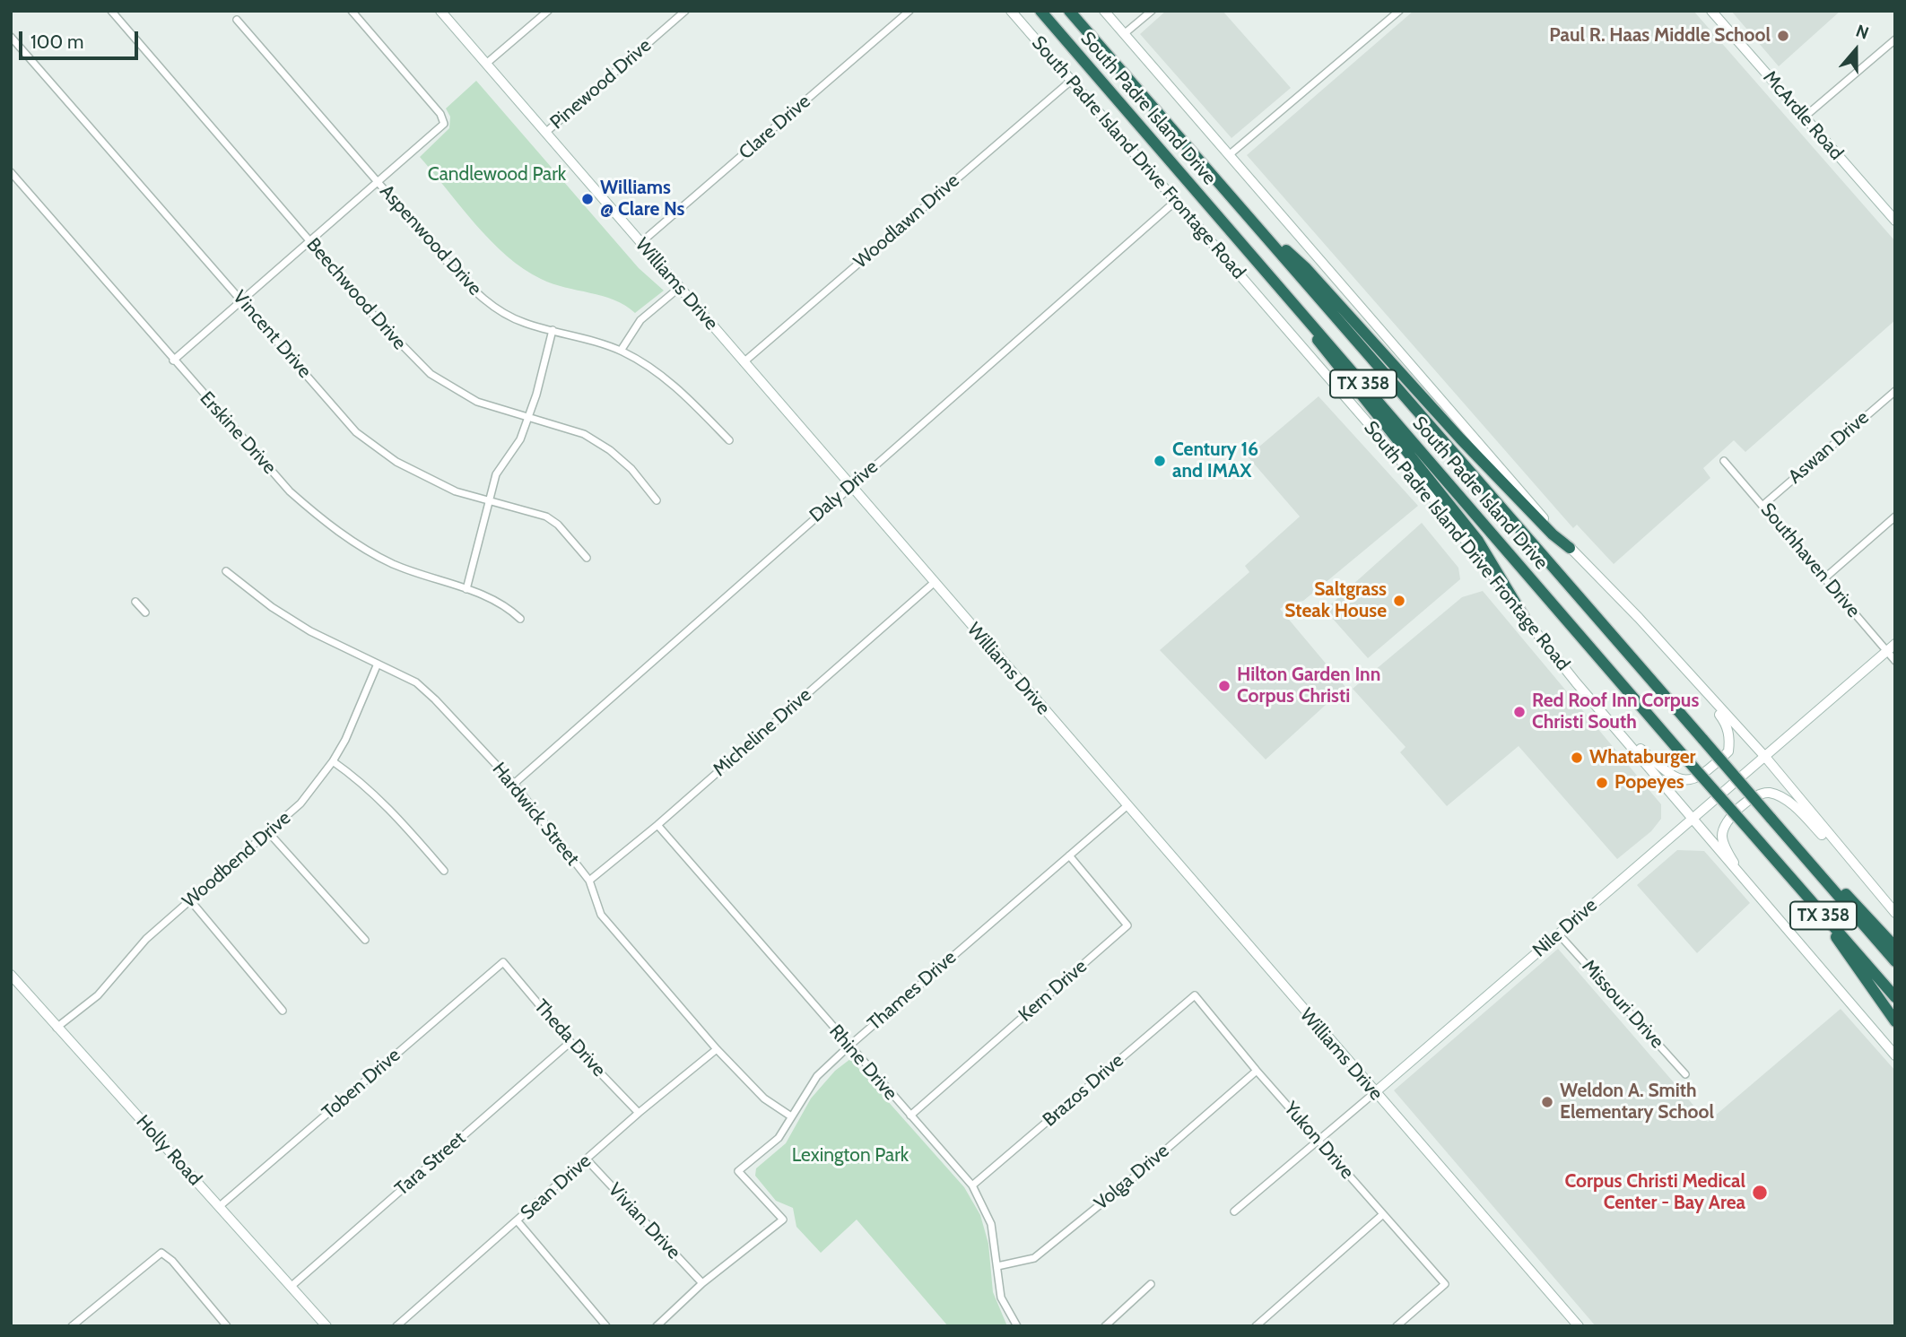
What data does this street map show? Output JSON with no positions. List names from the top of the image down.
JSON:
{
  "streets": {
    "highway": ["South Padre Island Drive", "TX 358"],
    "main road": [
      "McArdle Road",
      "South Padre Island Drive Frontage Road",
      "Williams Drive",
      "Nile Drive",
      "Holly Road"
    ],
    "street": [
      "Pinewood Drive",
      "Clare Drive",
      "Woodlawn Drive",
      "Aspenwood Drive",
      "Beechwood Drive",
      "Vincent Drive",
      "Erskine Drive",
      "Aswan Drive",
      "Daly Drive",
      "Southhaven Drive",
      "Micheline Drive",
      "Hardwick Street",
      "Woodbend Drive",
      "Thames Drive",
      "Kern Drive",
      "Missouri Drive",
      "Theda Drive",
      "Rhine Drive",
      "Toben Drive",
      "Brazos Drive",
      "Yukon Drive",
      "Tara Street",
      "Volga Drive",
      "Sean Drive",
      "Vivian Drive"
    ]
  },
  "crossings": [
    ["Pinewood Drive", "Williams Drive"],
    ["Clare Drive", "Williams Drive"],
    ["South Padre Island Drive Frontage Road", "Woodlawn Drive"],
    ["South Padre Island Drive Frontage Road", "Daly Drive"],
    ["South Padre Island Drive Frontage Road", "Nile Drive"],
    ["Woodlawn Drive", "Williams Drive"],
    ["Williams Drive", "Daly Drive"],
    ["Williams Drive", "Micheline Drive"],
    ["Williams Drive", "Nile Drive"],
    ["Williams Drive", "Thames Drive"],
    ["Aswan Drive", "Southhaven Drive"],
    ["Daly Drive", "Hardwick Street"],
    ["Southhaven Drive", "Nile Drive"],
    ["Micheline Drive", "Hardwick Street"],
    ["Micheline Drive", "Rhine Drive"],
    ["Hardwick Street", "Woodbend Drive"],
    ["Hardwick Street", "Thames Drive"],
    ["Hardwick Street", "Sean Drive"],
    ["Woodbend Drive", "Holly Road"],
    ["Nile Drive", "Missouri Drive"],
    ["Nile Drive", "Yukon Drive"],
    ["Thames Drive", "Kern Drive"],
    ["Thames Drive", "Rhine Drive"],
    ["Thames Drive", "Vivian Drive"],
    ["Kern Drive", "Rhine Drive"],
    ["Theda Drive", "Toben Drive"],
    ["Theda Drive", "Tara Street"],
    ["Theda Drive", "Sean Drive"],
    ["Rhine Drive", "Brazos Drive"],
    ["Rhine Drive", "Volga Drive"],
    ["Toben Drive", "Holly Road"],
    ["Brazos Drive", "Yukon Drive"],
    ["Yukon Drive", "Volga Drive"],
    ["Holly Road", "Tara Street"],
    ["Sean Drive", "Vivian Drive"]
  ],
  "parks": ["Candlewood Park", "Lexington Park"],
  "places": [
    "Paul R. Haas Middle School",
    "Williams @ Clare Ns",
    "Century 16 and IMAX",
    "Saltgrass Steak House",
    "Hilton Garden Inn Corpus Christi",
    "Red Roof Inn Corpus Christi South",
    "Whataburger",
    "Popeyes",
    "Weldon A. Smith Elementary School",
    "Corpus Christi Medical Center - Bay Area"
  ],
  "scale_bar": "100 m",
  "north": "top"
}
